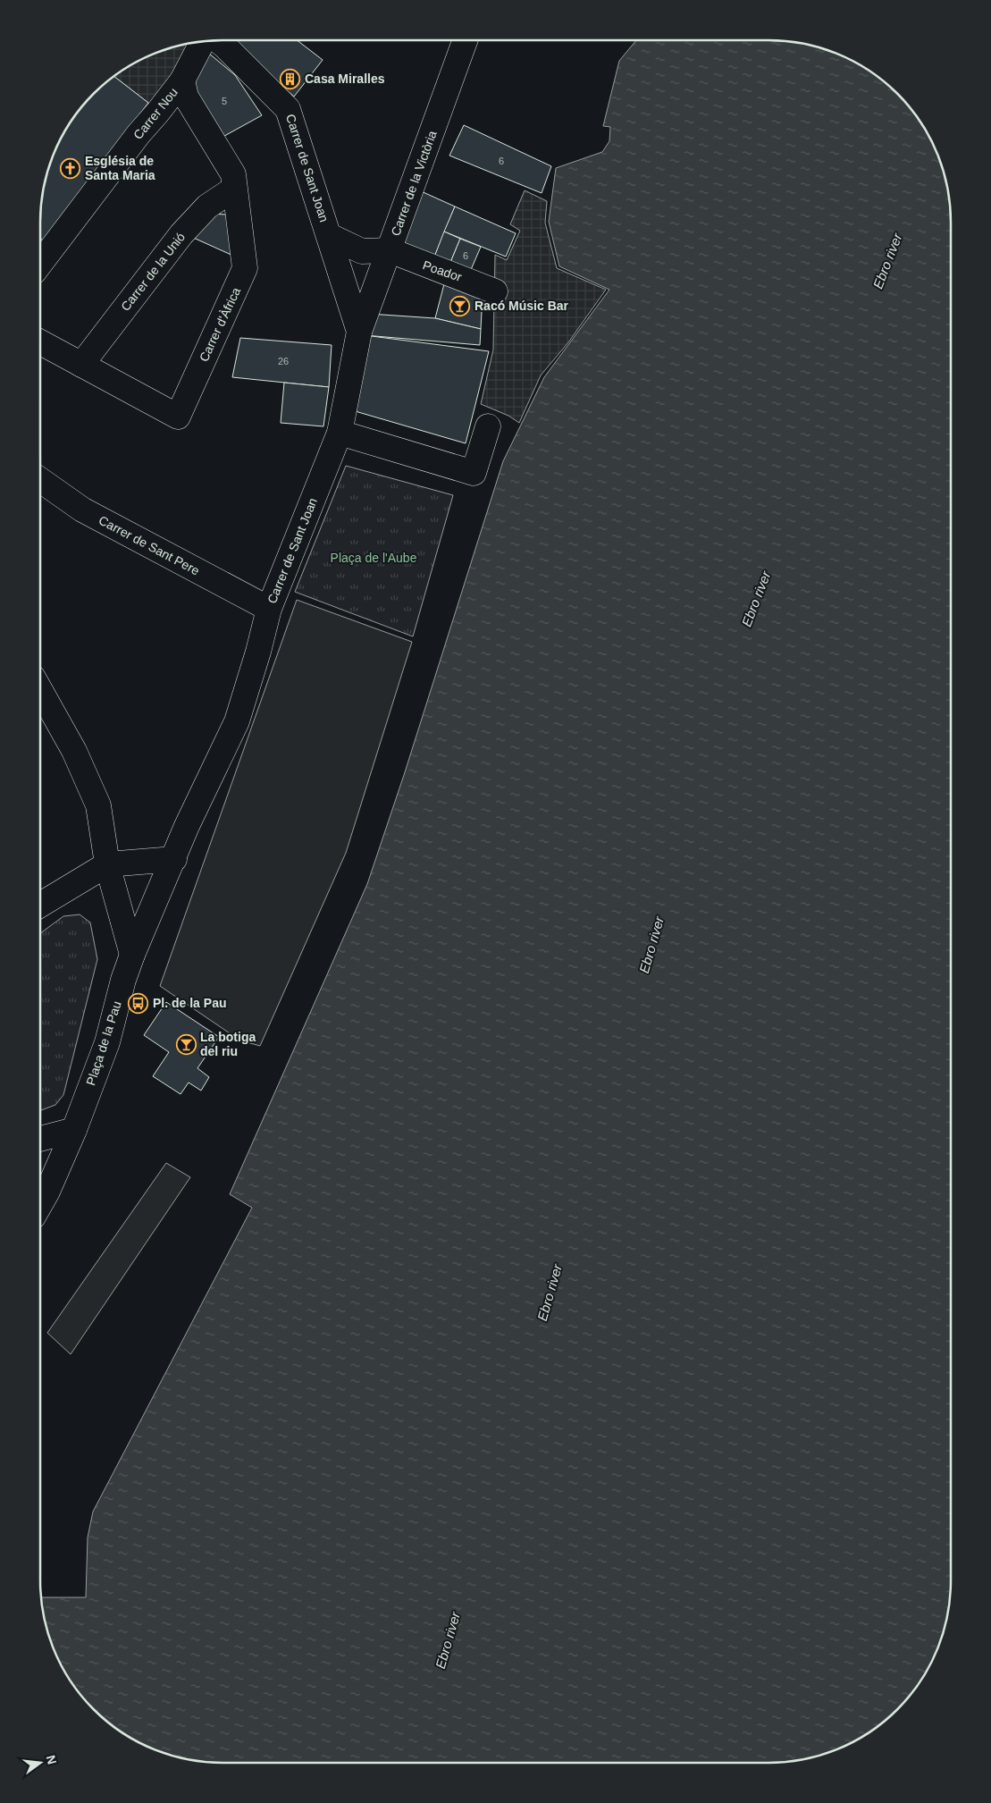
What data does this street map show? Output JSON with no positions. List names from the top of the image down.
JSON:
{
  "streets": {
    "street": [
      "Carrer Nou",
      "Carrer de Sant Joan",
      "Carrer de la Victòria",
      "Poador",
      "Carrer de la Unió",
      "Carrer d'Àfrica",
      "Carrer de Sant Pere",
      "Plaça de la Pau"
    ]
  },
  "crossings": [
    ["Carrer Nou", "Carrer d'Àfrica"],
    ["Carrer de Sant Joan", "Carrer de la Victòria"],
    ["Carrer de Sant Joan", "Poador"],
    ["Carrer de Sant Joan", "Carrer de Sant Pere"],
    ["Carrer de Sant Joan", "Plaça de la Pau"],
    ["Carrer de la Victòria", "Poador"],
    ["Carrer de la Unió", "Carrer d'Àfrica"]
  ],
  "water": ["Ebro river"],
  "parks": ["Plaça de l'Aube"],
  "places": {
    "building": ["Casa Miralles"],
    "church": ["Església de Santa Maria"],
    "bar": ["Racó Músic Bar", "La botiga del riu"],
    "bus stop": ["Pl. de la Pau"]
  },
  "house_numbers": [
    "5",
    "6",
    "6",
    "26"
  ],
  "north": "right"
}
